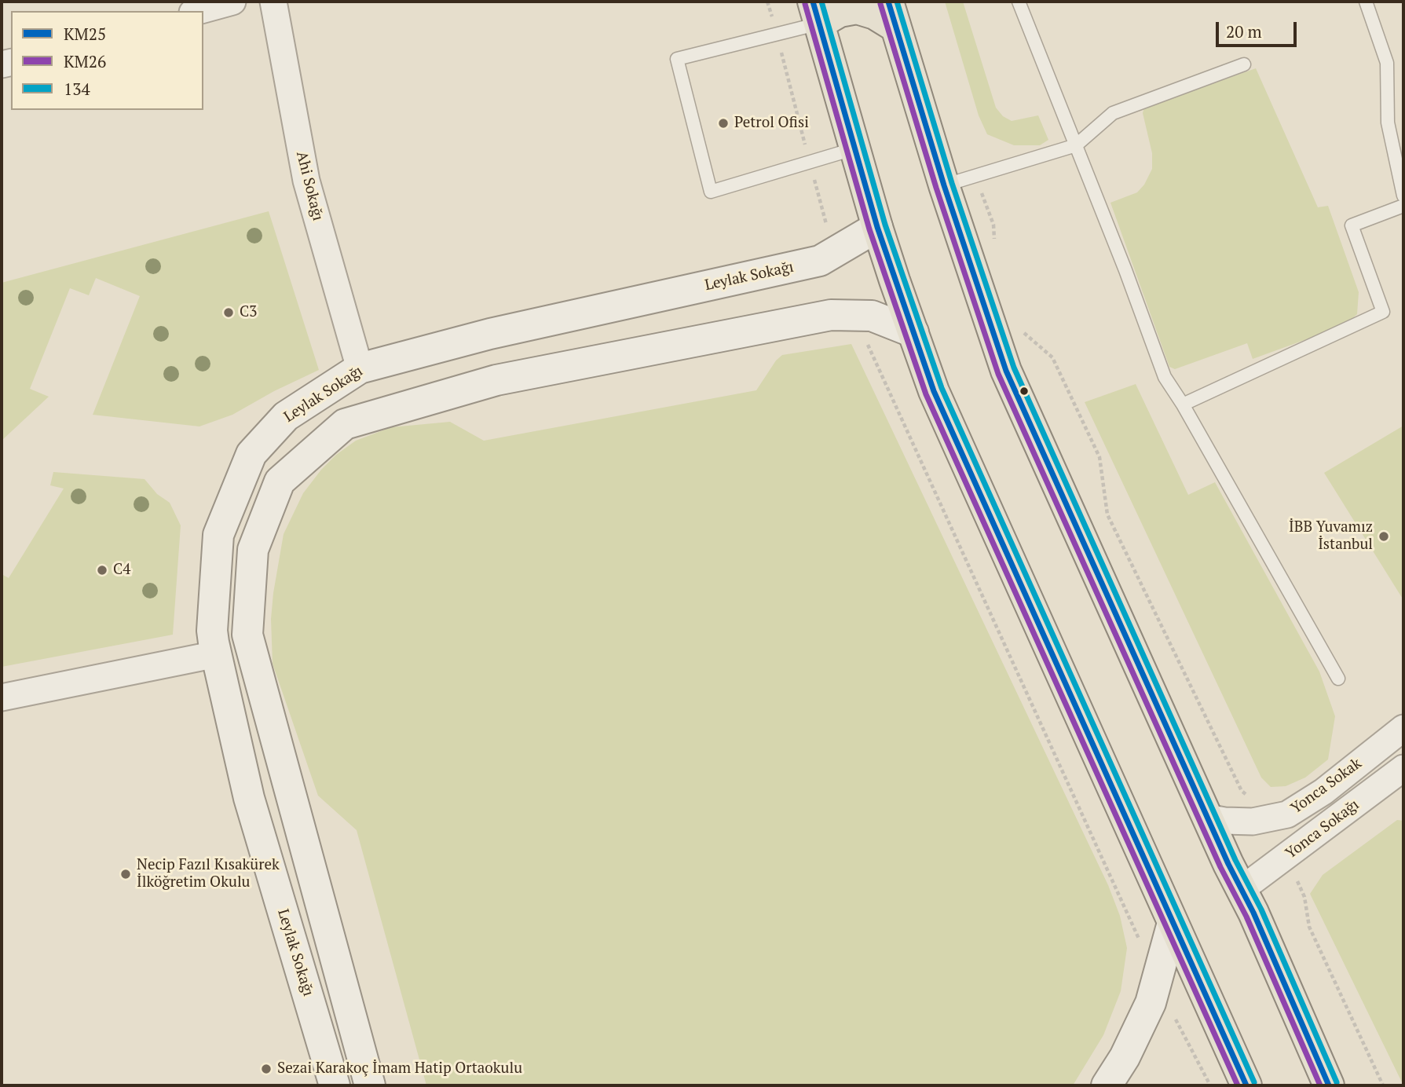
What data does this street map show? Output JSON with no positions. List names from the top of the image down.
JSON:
{
  "streets": {
    "street": [
      "Ahi Sokağı",
      "Leylak Sokağı",
      "Yonca Sokak",
      "Yonca Sokağı"
    ]
  },
  "crossings": [
    ["Ahi Sokağı", "Leylak Sokağı"]
  ],
  "places": [
    "Petrol Ofisi",
    "C3",
    "İBB Yuvamız İstanbul",
    "C4",
    "Necip Fazıl Kısakürek İlköğretim Okulu",
    "Sezai Karakoç İmam Hatip Ortaokulu"
  ],
  "lines": ["transit line KM25", "transit line 134", "transit line KM26"],
  "legend": ["KM25", "KM26", "134"],
  "scale_bar": "20 m"
}
